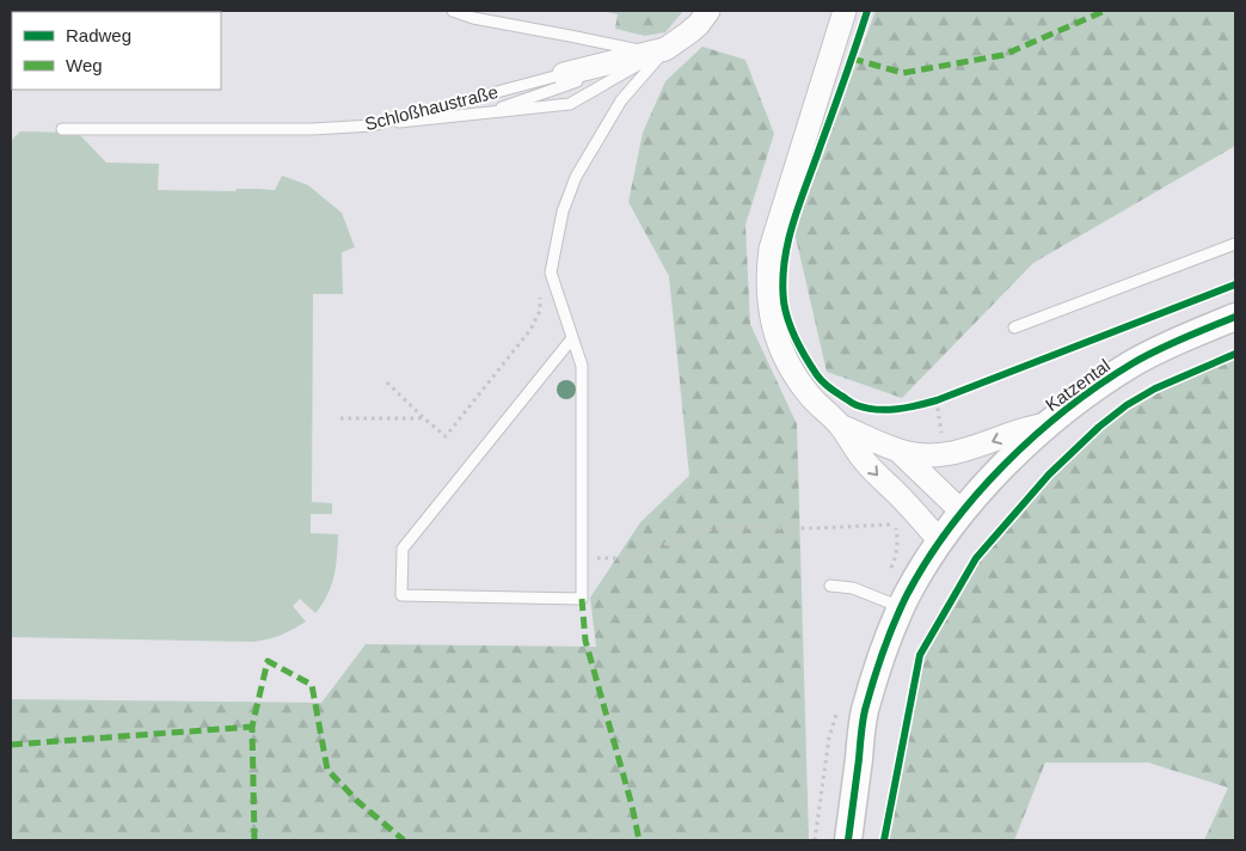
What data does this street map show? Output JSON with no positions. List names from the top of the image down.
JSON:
{
  "streets": {
    "street": ["Schloßhaustraße", "Katzental"]
  },
  "legend": ["Radweg", "Weg"]
}
